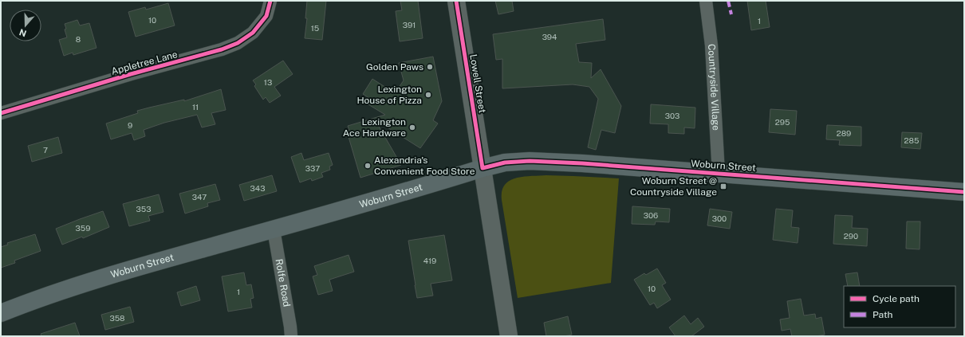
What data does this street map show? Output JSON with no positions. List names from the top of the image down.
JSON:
{
  "streets": {
    "main road": ["Lowell Street", "Woburn Street"],
    "street": ["Appletree Lane", "Countryside Village", "Rolfe Road"]
  },
  "crossings": [
    ["Lowell Street", "Woburn Street"],
    ["Countryside Village", "Woburn Street"],
    ["Woburn Street", "Rolfe Road"]
  ],
  "places": {
    "other": [
      "Golden Paws",
      "Lexington House of Pizza",
      "Lexington Ace Hardware",
      "Alexandria's Convenient Food Store"
    ],
    "transit": ["Woburn Street @ Countryside Village"]
  },
  "house_numbers": [
    "10",
    "1",
    "391",
    "15",
    "394",
    "8",
    "13",
    "11",
    "303",
    "295",
    "9",
    "289",
    "285",
    "7",
    "337",
    "343",
    "347",
    "353",
    "306",
    "300",
    "359",
    "290",
    "419",
    "10",
    "1",
    "358"
  ],
  "legend": ["Cycle path", "Path"],
  "north": "bottom"
}
